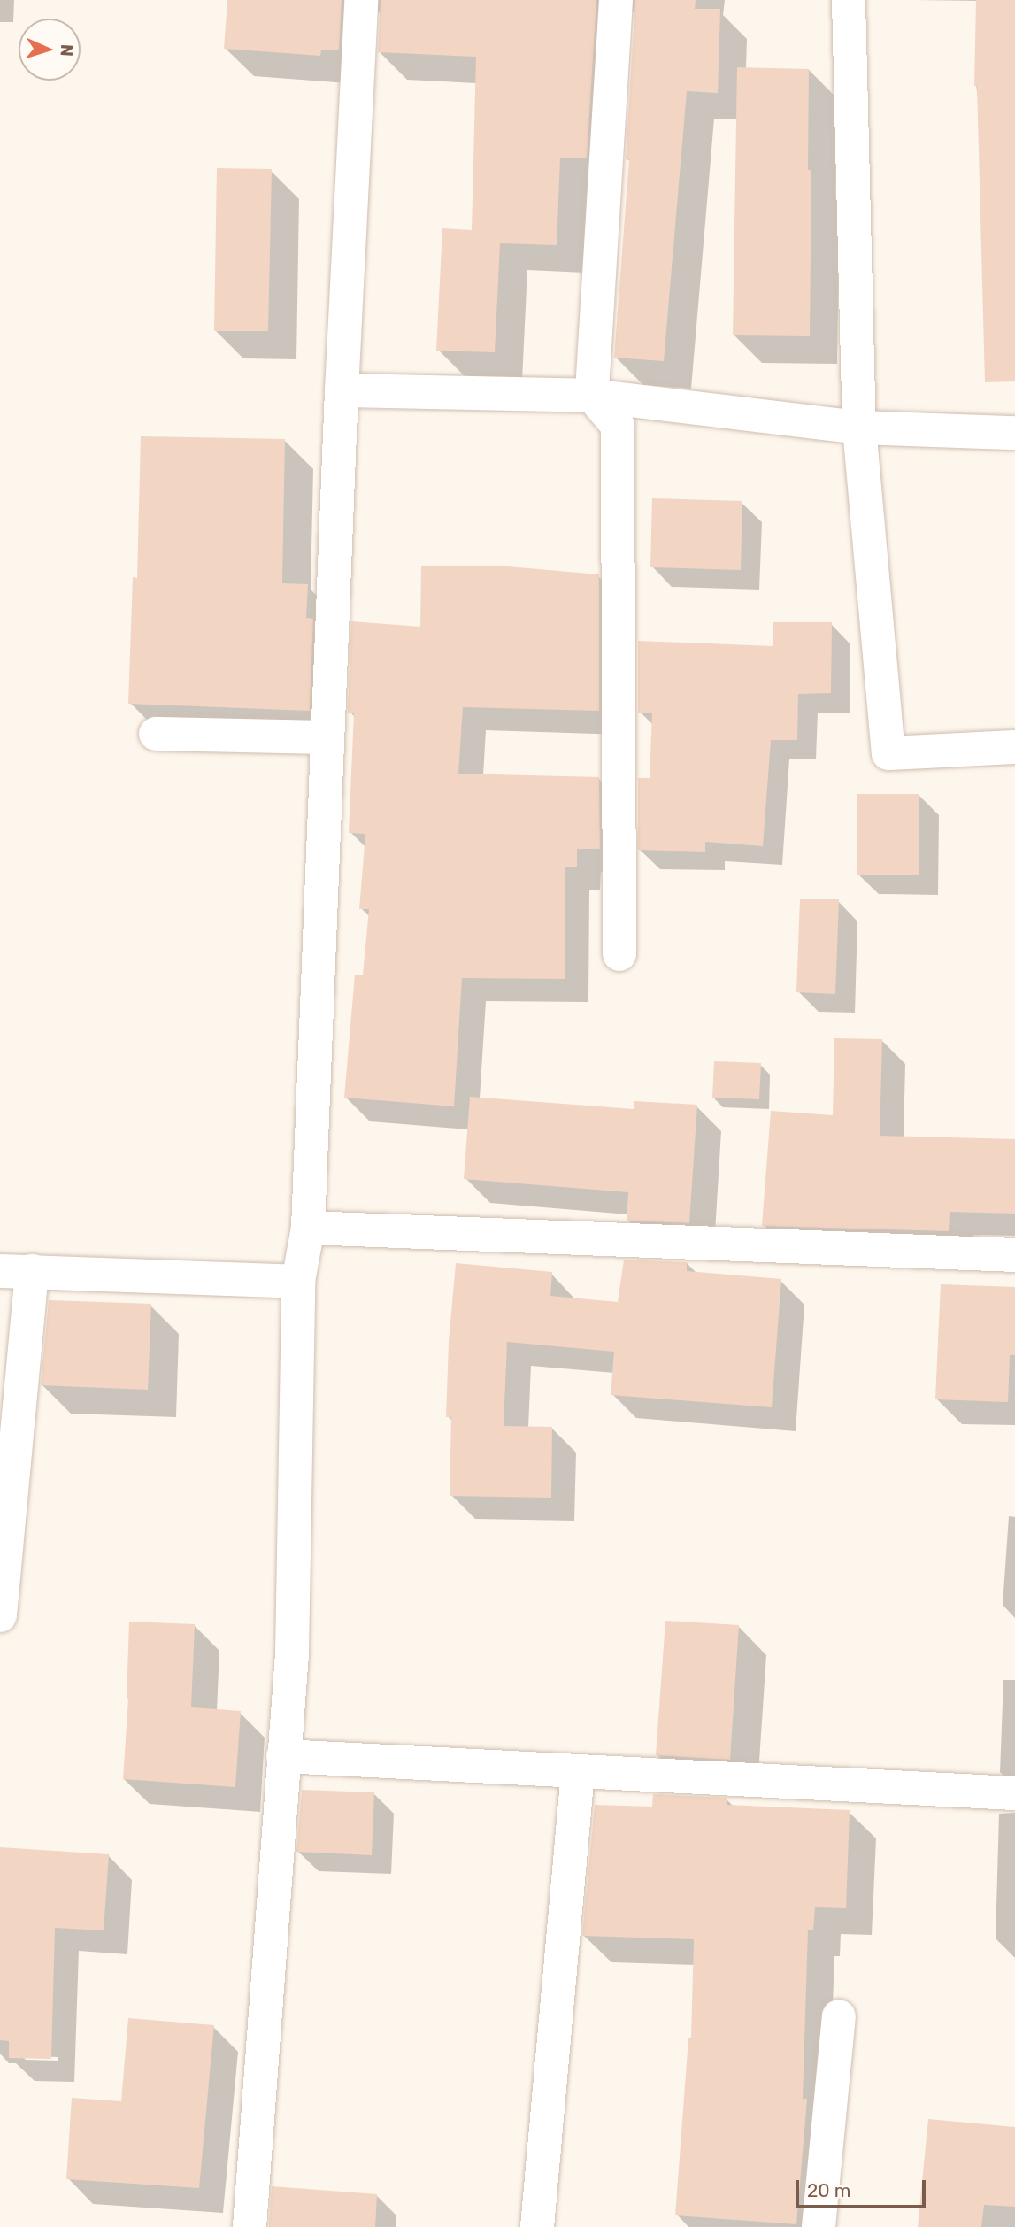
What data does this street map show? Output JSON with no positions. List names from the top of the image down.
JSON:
{
  "scale_bar": "20 m",
  "north": "right"
}
